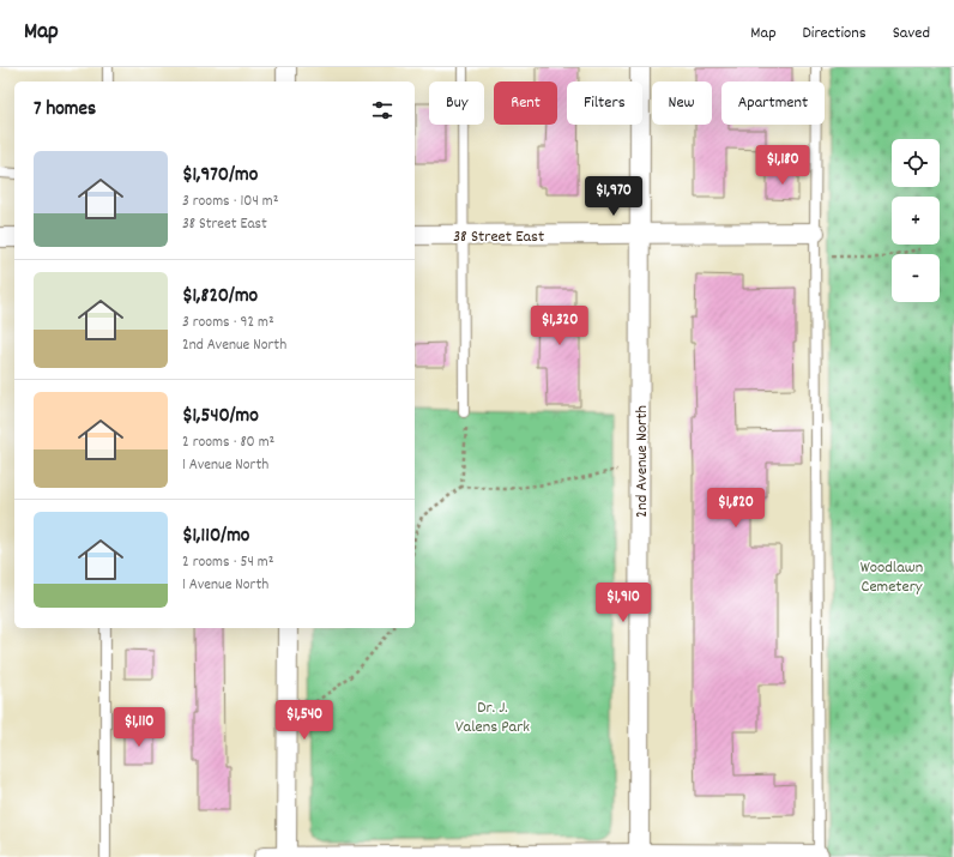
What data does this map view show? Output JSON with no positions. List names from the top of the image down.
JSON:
{
  "streets": {
    "street": ["38 Street East", "2nd Avenue North"]
  },
  "crossings": [
    ["38 Street East", "2nd Avenue North"]
  ],
  "parks": ["Woodlawn Cemetery", "Dr. J. Valens Park"],
  "page": {
    "header": "Map",
    "nav": ["Map", "Directions", "Saved"],
    "chip": [
      "Buy",
      "Rent",
      "Filters",
      "New",
      "Apartment"
    ],
    "heading": "7 homes",
    "map_buttons": ["+", "−"],
    "list": [
      {
        "name": "$1,970/mo",
        "note": "3 rooms · 104 m² · 38 Street East"
      },
      {
        "name": "$1,820/mo",
        "note": "3 rooms · 92 m² · 2nd Avenue North"
      },
      {
        "name": "$1,540/mo",
        "note": "2 rooms · 80 m² · 1 Avenue North"
      },
      {
        "name": "$1,110/mo",
        "note": "2 rooms · 54 m² · 1 Avenue North"
      }
    ],
    "price": [
      "$1,180",
      "$1,970",
      "$1,320",
      "$1,820",
      "$1,910",
      "$1,540",
      "$1,110"
    ]
  }
}
